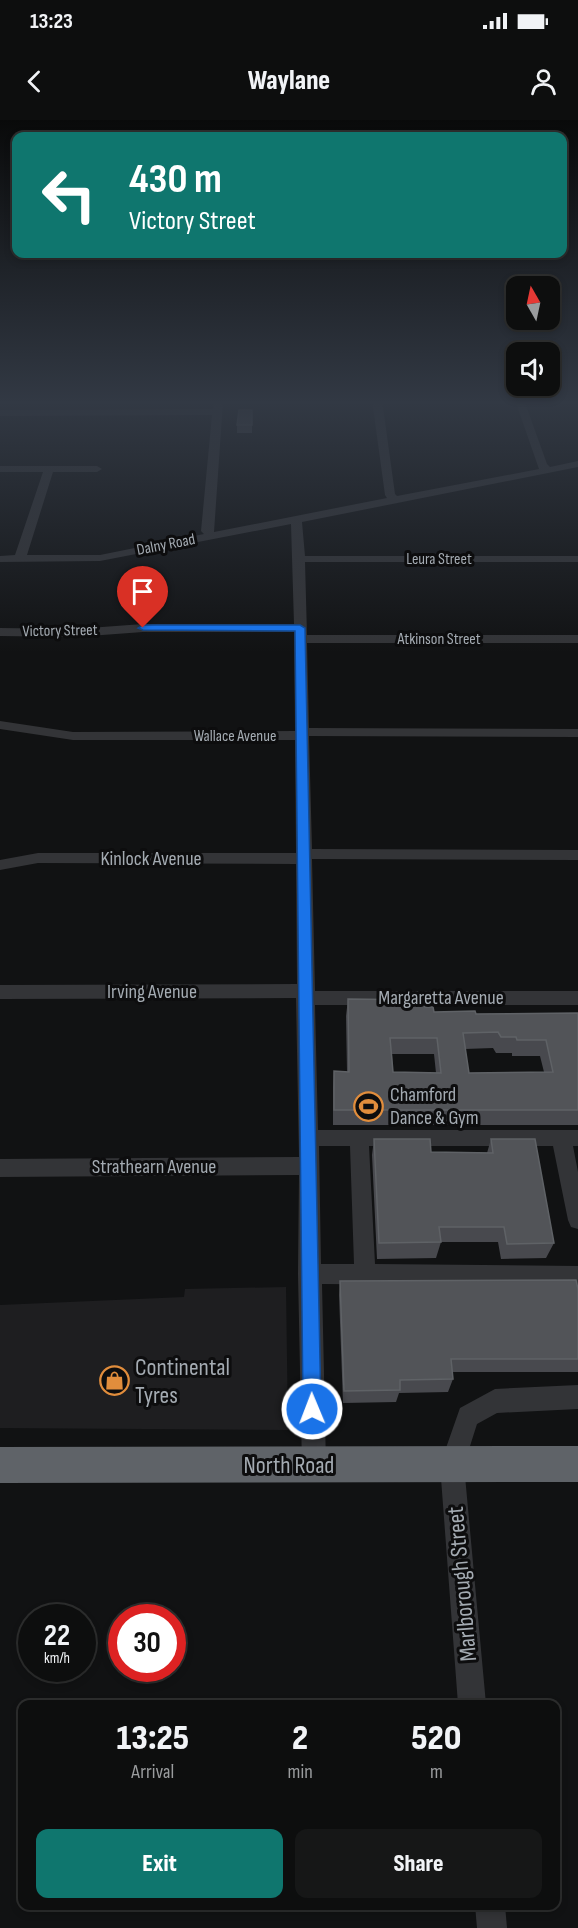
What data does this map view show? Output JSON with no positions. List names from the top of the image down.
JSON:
{
  "streets": {
    "highway": ["North Road"],
    "street": [
      "Dalny Road",
      "Leura Street",
      "Victory Street",
      "Atkinson Street",
      "Wallace Avenue",
      "Kinlock Avenue",
      "Irving Avenue",
      "Margaretta Avenue",
      "Strathearn Avenue",
      "Marlborough Street"
    ]
  },
  "crossings": [
    ["Victory Street", "Atkinson Street"],
    ["Irving Avenue", "Margaretta Avenue"],
    ["North Road", "Marlborough Street"]
  ],
  "places": {
    "sports": ["Chamford Dance & Gym"],
    "shop": ["Continental Tyres"]
  },
  "north": "top",
  "page": {
    "status": "13:23",
    "header": "Waylane",
    "turn": ["430 m", "Victory Street"],
    "speed": "22 km/h",
    "limit": "30",
    "eta": [
      "13:25",
      "Arrival",
      "2",
      "min",
      "520",
      "m"
    ],
    "buttons": ["Exit", "Share"]
  }
}
